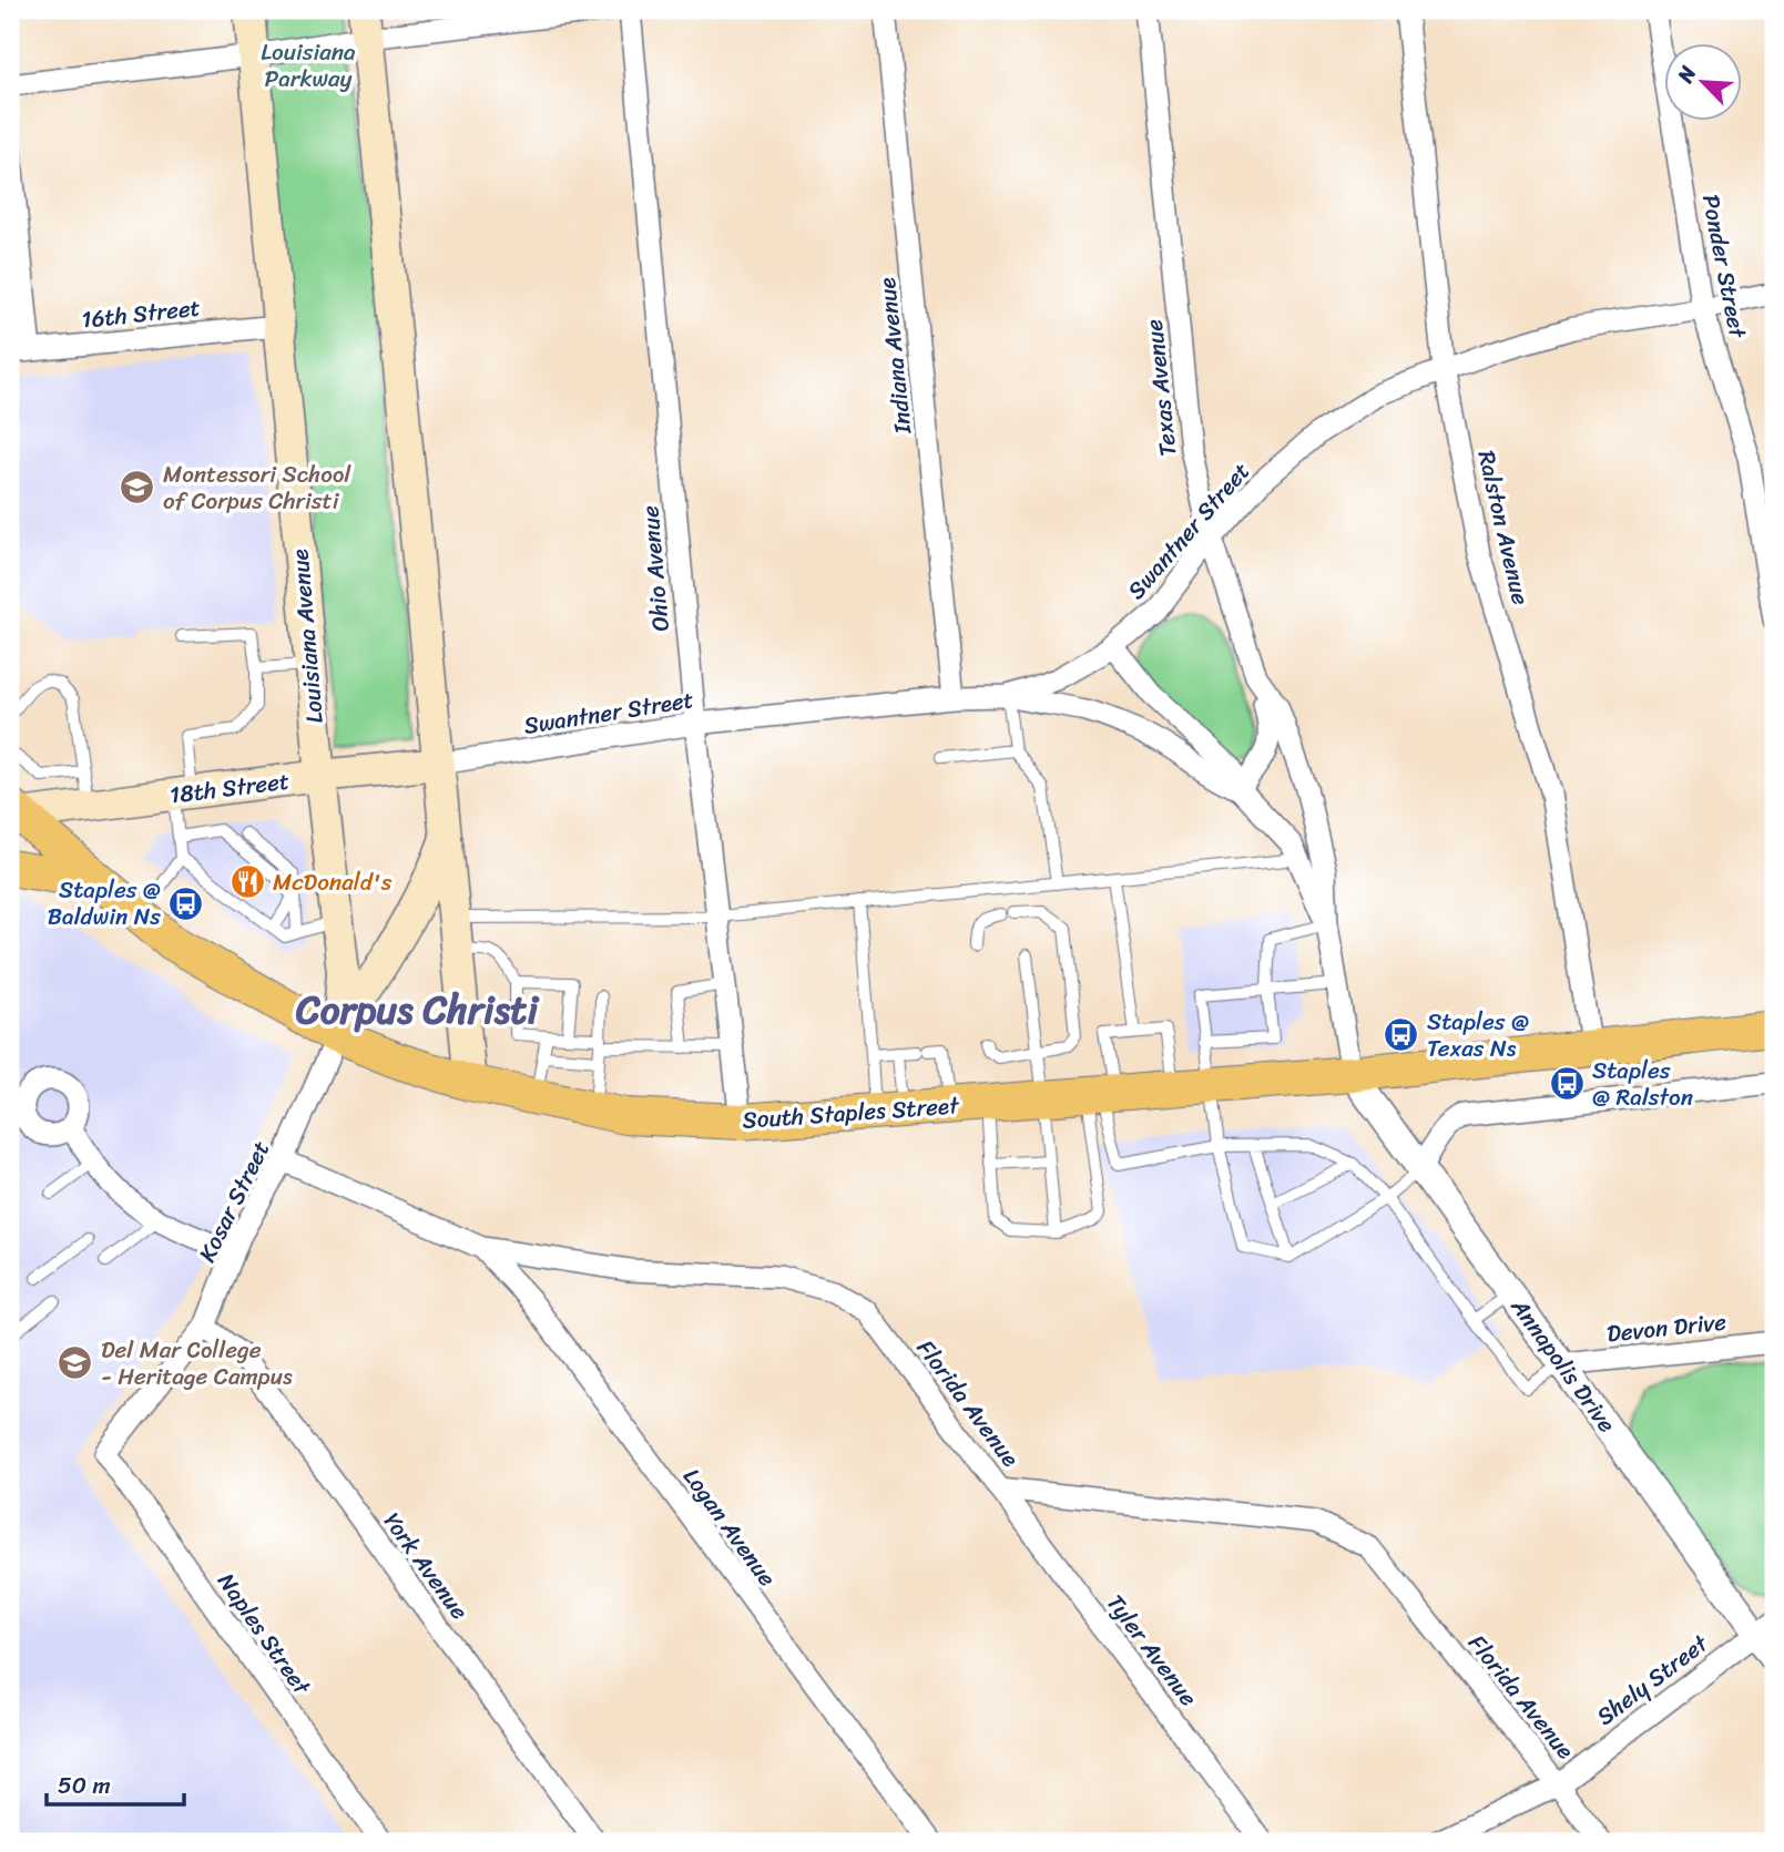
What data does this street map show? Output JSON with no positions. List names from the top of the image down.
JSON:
{
  "streets": {
    "main road": ["Louisiana Avenue", "18th Street", "South Staples Street"],
    "street": [
      "Ponder Street",
      "16th Street",
      "Indiana Avenue",
      "Texas Avenue",
      "Ralston Avenue",
      "Swantner Street",
      "Ohio Avenue",
      "Kosar Street",
      "Devon Drive",
      "Annapolis Drive",
      "Florida Avenue",
      "Logan Avenue",
      "York Avenue",
      "Naples Street",
      "Tyler Avenue",
      "Shely Street"
    ]
  },
  "crossings": [
    ["Ponder Street", "Swantner Street"],
    ["16th Street", "Louisiana Avenue"],
    ["Indiana Avenue", "Swantner Street"],
    ["Texas Avenue", "Swantner Street"],
    ["Texas Avenue", "South Staples Street"],
    ["Texas Avenue", "Annapolis Drive"],
    ["Ralston Avenue", "Swantner Street"],
    ["Ralston Avenue", "South Staples Street"],
    ["Swantner Street", "Ohio Avenue"],
    ["Swantner Street", "18th Street"],
    ["Ohio Avenue", "South Staples Street"],
    ["Louisiana Avenue", "18th Street"],
    ["Louisiana Avenue", "South Staples Street"],
    ["Louisiana Avenue", "Kosar Street"],
    ["18th Street", "South Staples Street"],
    ["South Staples Street", "Kosar Street"],
    ["South Staples Street", "Annapolis Drive"],
    ["Kosar Street", "Florida Avenue"],
    ["Kosar Street", "York Avenue"],
    ["Kosar Street", "Naples Street"],
    ["Devon Drive", "Annapolis Drive"],
    ["Annapolis Drive", "Shely Street"],
    ["Florida Avenue", "Logan Avenue"],
    ["Florida Avenue", "Tyler Avenue"],
    ["Florida Avenue", "Shely Street"]
  ],
  "districts": ["Corpus Christi"],
  "parks": ["Louisiana Parkway"],
  "places": {
    "school or university": ["Montessori School of Corpus Christi", "Del Mar College - Heritage Campus"],
    "restaurant": ["McDonald's"],
    "bus stop": ["Staples @ Baldwin Ns", "Staples @ Texas Ns", "Staples @ Ralston"]
  },
  "scale_bar": "50 m",
  "north": "top left"
}
